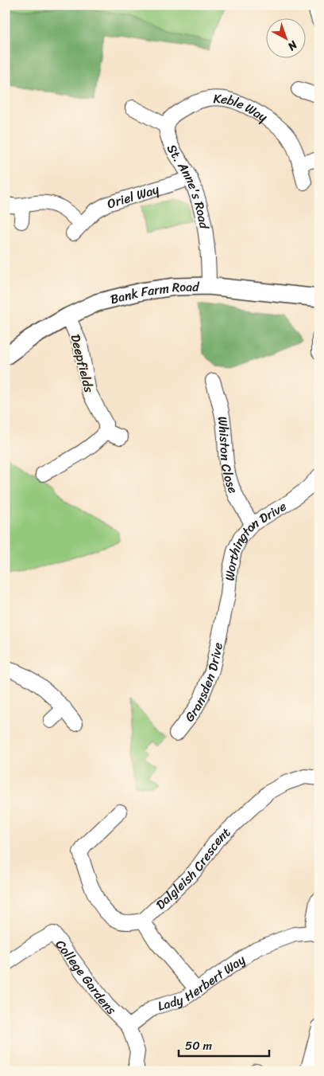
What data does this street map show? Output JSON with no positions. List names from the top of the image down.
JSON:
{
  "streets": {
    "street": [
      "Keble Way",
      "St. Anne's Road",
      "Oriel Way",
      "Bank Farm Road",
      "Deepfields",
      "Whiston Close",
      "Worthington Drive",
      "Gransden Drive",
      "Dalgleish Crescent",
      "College Gardens",
      "Lady Herbert Way"
    ]
  },
  "crossings": [
    ["Keble Way", "St. Anne's Road"],
    ["St. Anne's Road", "Oriel Way"],
    ["St. Anne's Road", "Bank Farm Road"],
    ["Bank Farm Road", "Deepfields"],
    ["Whiston Close", "Worthington Drive"],
    ["Worthington Drive", "Gransden Drive"],
    ["College Gardens", "Lady Herbert Way"]
  ],
  "scale_bar": "50 m",
  "north": "bottom right"
}
